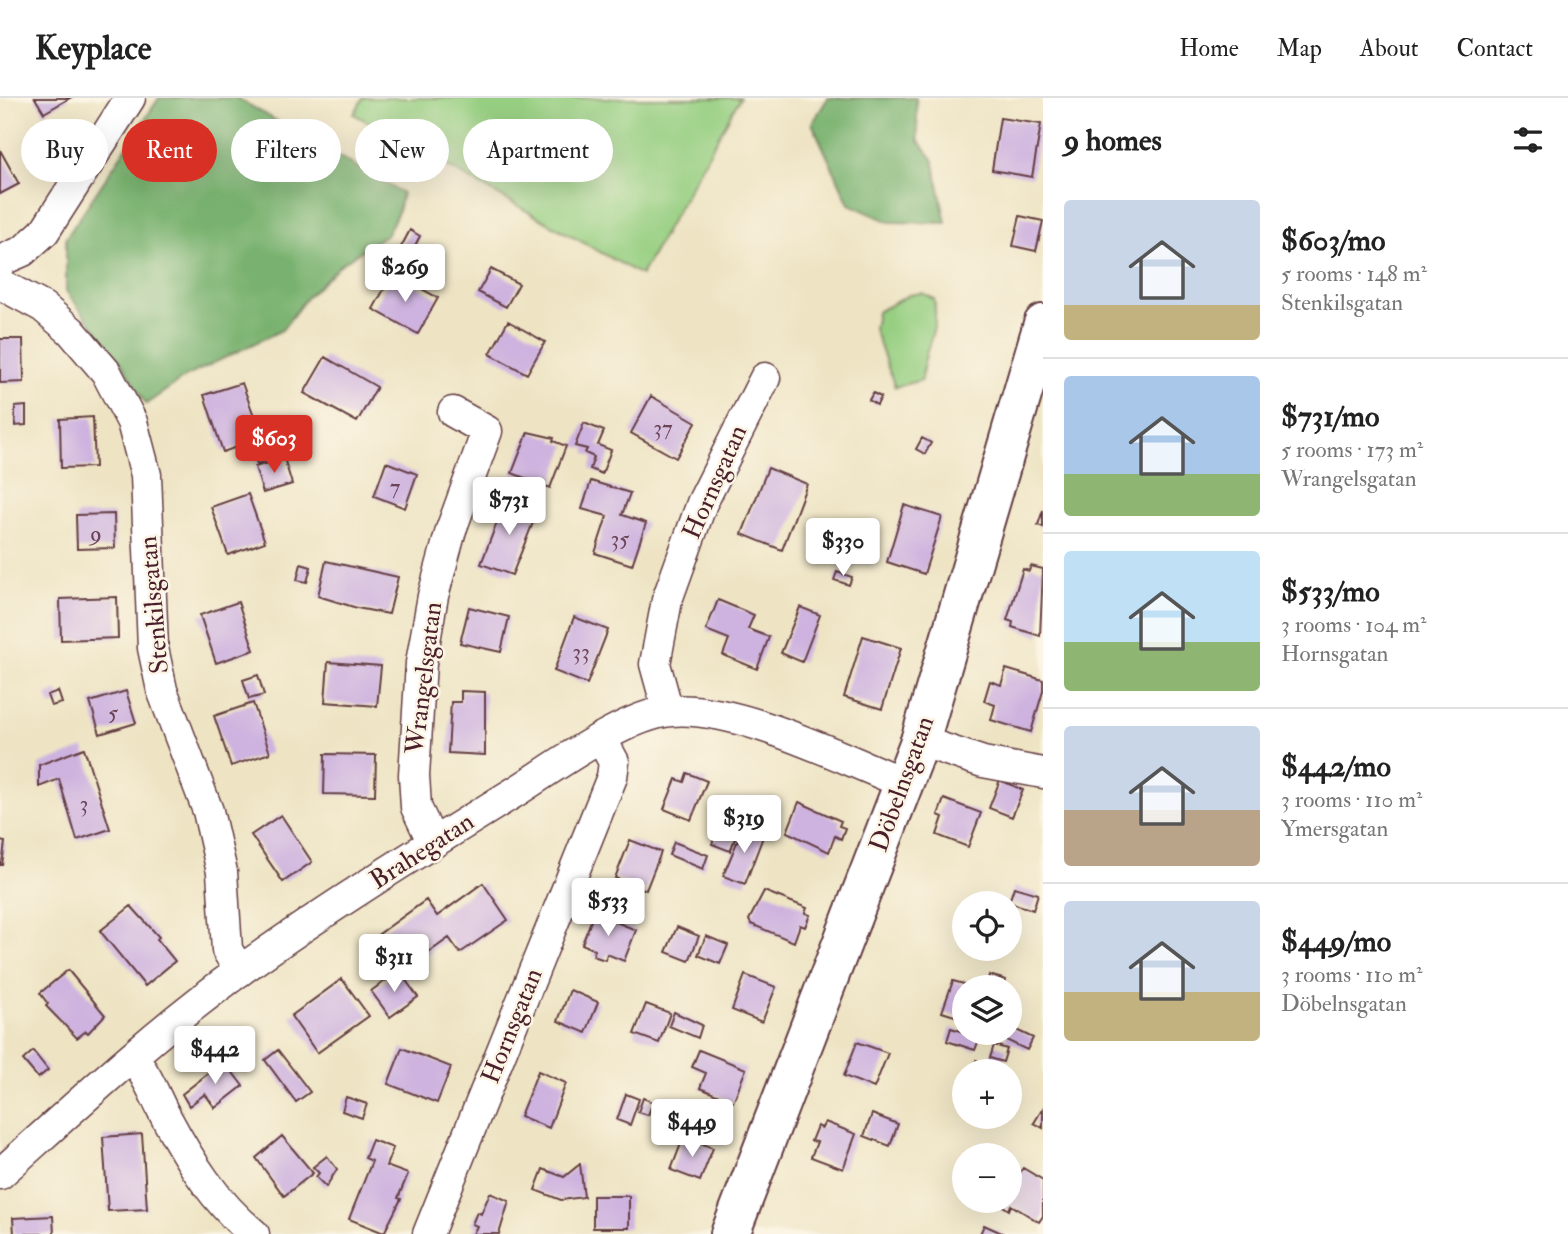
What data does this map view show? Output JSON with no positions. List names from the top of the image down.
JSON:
{
  "streets": {
    "street": [
      "Hornsgatan",
      "Stenkilsgatan",
      "Wrangelsgatan",
      "Döbelnsgatan",
      "Brahegatan"
    ]
  },
  "crossings": [
    ["Hornsgatan", "Brahegatan"],
    ["Stenkilsgatan", "Brahegatan"],
    ["Wrangelsgatan", "Brahegatan"],
    ["Döbelnsgatan", "Brahegatan"]
  ],
  "house_numbers": [
    "37",
    "7",
    "9",
    "35",
    "33",
    "5",
    "3"
  ],
  "page": {
    "header": "Keyplace",
    "nav": [
      "Home",
      "Map",
      "About",
      "Contact"
    ],
    "heading": "9 homes",
    "chip": [
      "Buy",
      "Rent",
      "Filters",
      "New",
      "Apartment"
    ],
    "list": [
      {
        "name": "$603/mo",
        "note": "5 rooms · 148 m² · Stenkilsgatan"
      },
      {
        "name": "$731/mo",
        "note": "5 rooms · 173 m² · Wrangelsgatan"
      },
      {
        "name": "$533/mo",
        "note": "3 rooms · 104 m² · Hornsgatan"
      },
      {
        "name": "$442/mo",
        "note": "3 rooms · 110 m² · Ymersgatan"
      },
      {
        "name": "$449/mo",
        "note": "3 rooms · 110 m² · Döbelnsgatan"
      }
    ],
    "price": [
      "$269",
      "$603",
      "$731",
      "$330",
      "$319",
      "$533",
      "$311",
      "$442",
      "$449"
    ],
    "map_buttons": ["+", "−"]
  }
}
